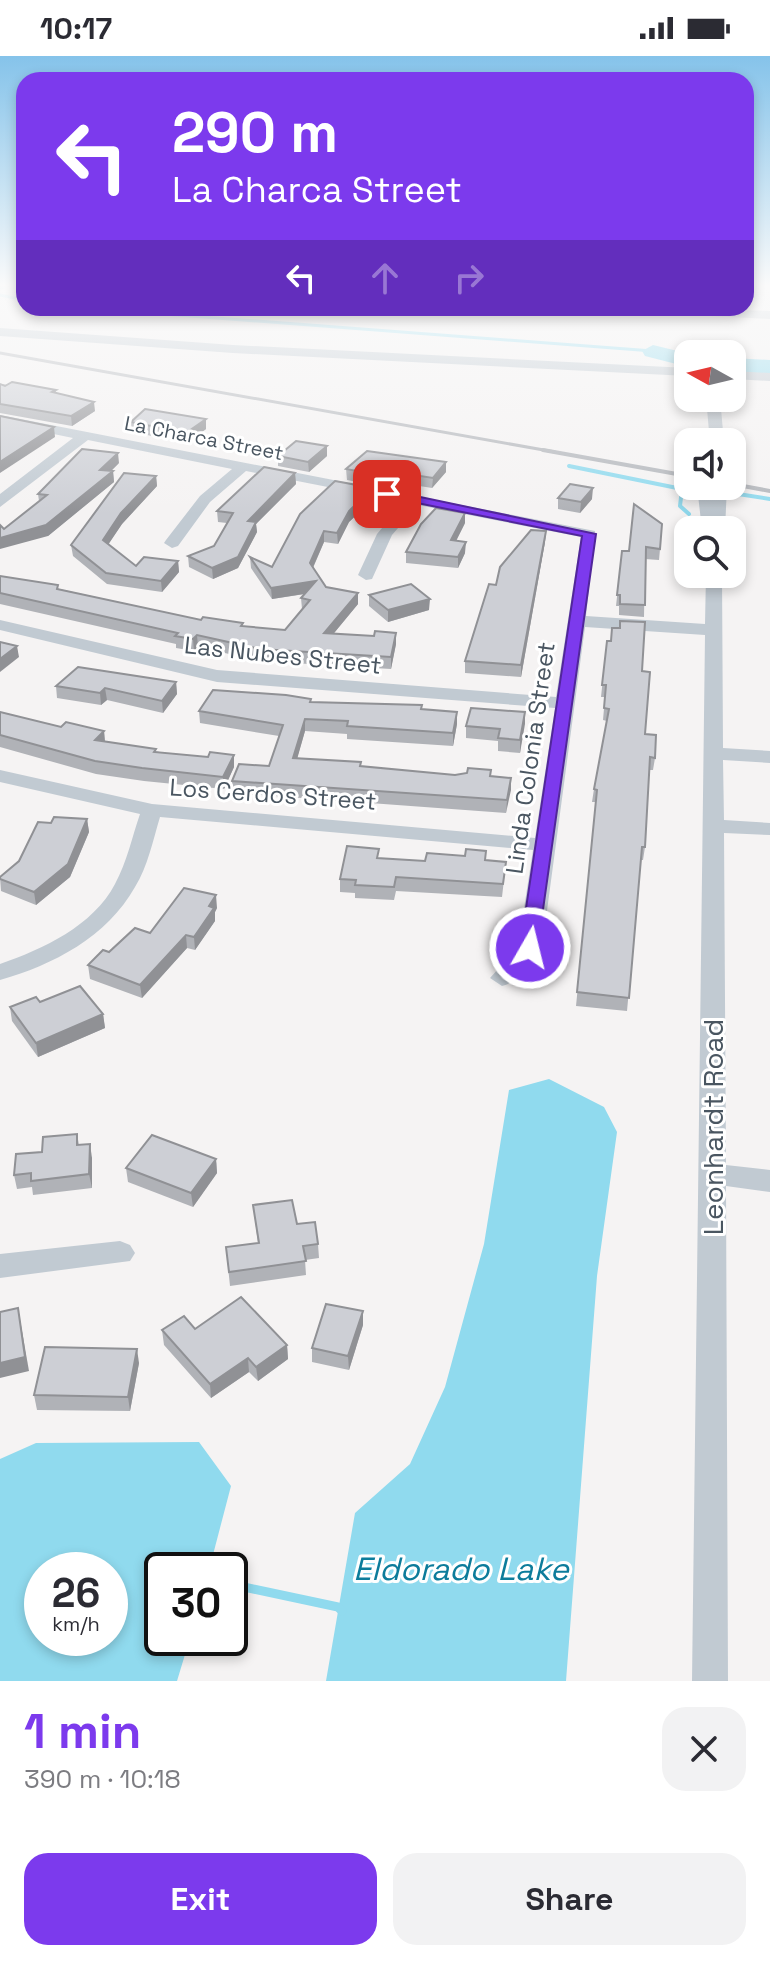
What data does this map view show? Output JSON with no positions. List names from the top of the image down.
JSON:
{
  "streets": {
    "street": [
      "La Charca Street",
      "Las Nubes Street",
      "Linda Colonia Street",
      "Los Cerdos Street",
      "Leonhardt Road"
    ]
  },
  "crossings": [
    ["La Charca Street", "Linda Colonia Street"],
    ["Las Nubes Street", "Linda Colonia Street"],
    ["Linda Colonia Street", "Los Cerdos Street"]
  ],
  "water": ["Eldorado Lake"],
  "north": "left",
  "page": {
    "status": "10:17",
    "turn": ["290 m", "La Charca Street"],
    "speed": "26 km/h",
    "limit": "30",
    "heading": ["1 min", "390 m · 10:18"],
    "buttons": ["Exit", "Share"]
  }
}
